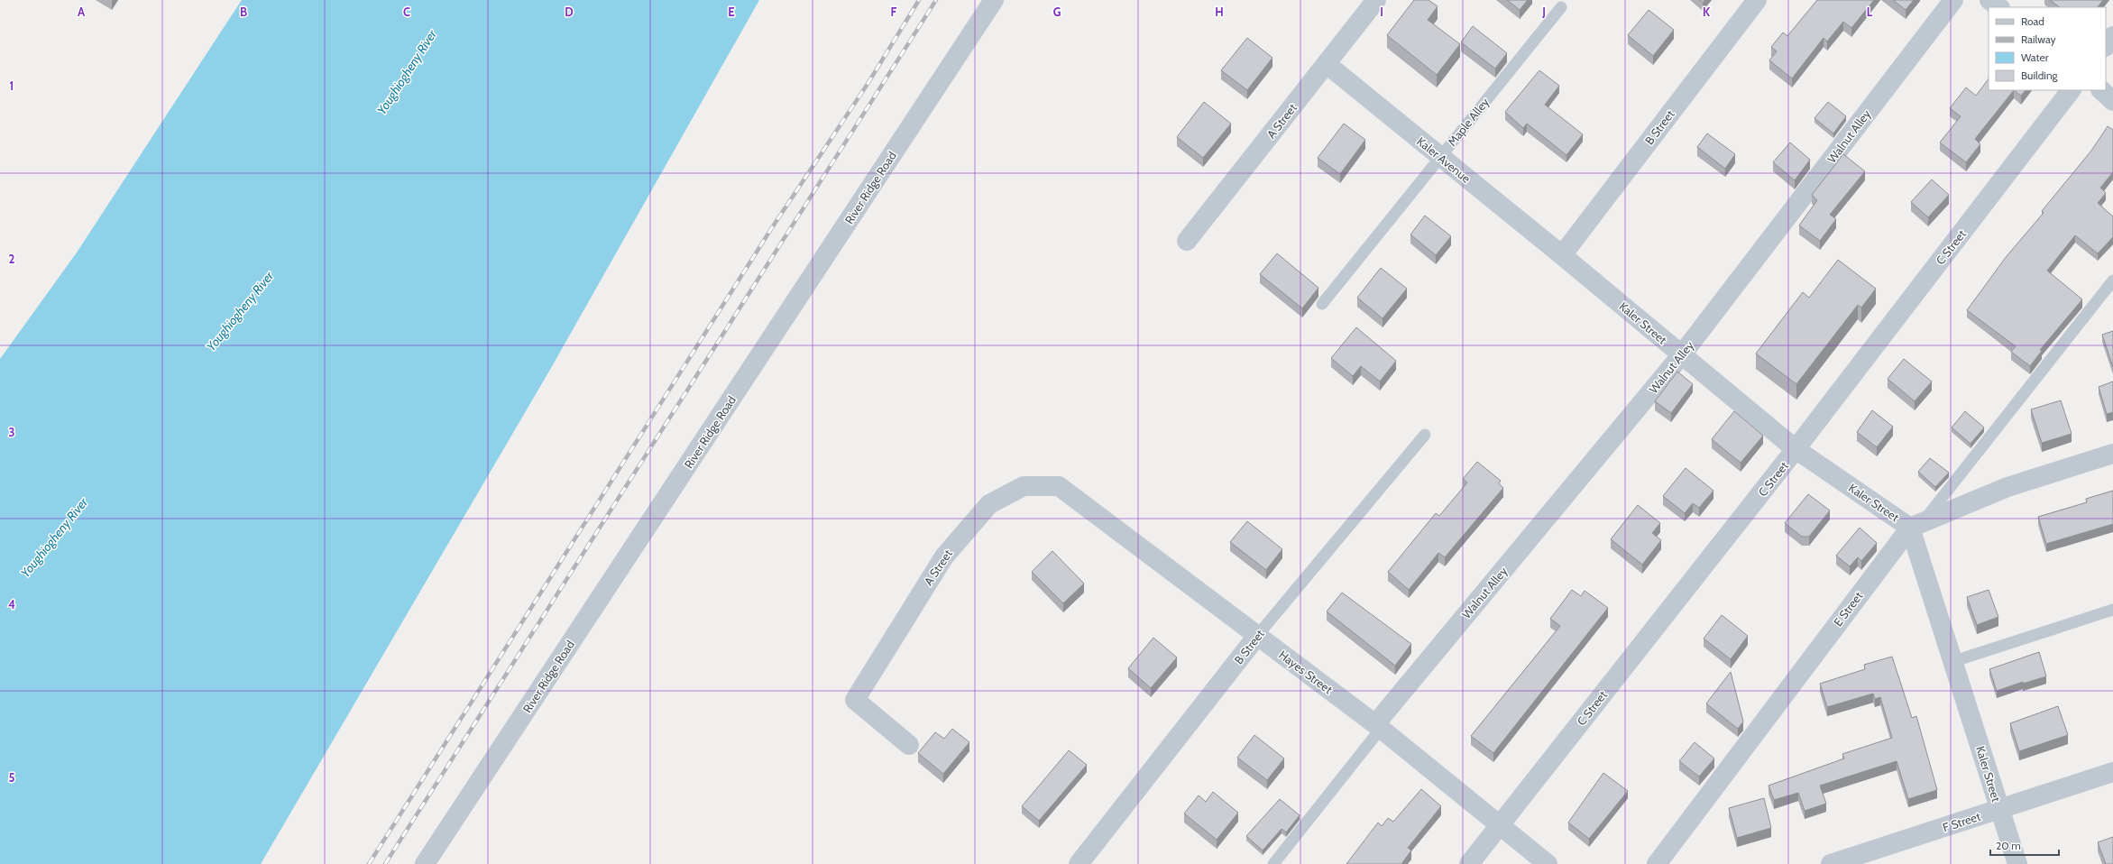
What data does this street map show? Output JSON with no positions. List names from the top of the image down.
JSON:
{
  "streets": {
    "street": [
      "A Street",
      "B Street",
      "Walnut Alley",
      "Kaler Avenue",
      "River Ridge Road",
      "C Street",
      "Kaler Street",
      "E Street",
      "Hayes Street",
      "F Street"
    ],
    "lane": ["Maple Alley"]
  },
  "crossings": [
    ["A Street", "Kaler Avenue"],
    ["A Street", "Hayes Street"],
    ["Maple Alley", "Kaler Avenue"],
    ["B Street", "Kaler Avenue"],
    ["B Street", "Kaler Street"],
    ["B Street", "Hayes Street"],
    ["Walnut Alley", "Kaler Street"],
    ["Walnut Alley", "Hayes Street"],
    ["Kaler Avenue", "Kaler Street"],
    ["C Street", "Kaler Street"],
    ["C Street", "Hayes Street"],
    ["Kaler Street", "E Street"],
    ["Kaler Street", "F Street"]
  ],
  "water": ["Youghiogheny River"],
  "legend": [
    "Road",
    "Railway",
    "Water",
    "Building"
  ],
  "scale_bar": "20 m",
  "grid": {
    "columns": [
      "A",
      "B",
      "C",
      "D",
      "E",
      "F",
      "G",
      "H",
      "I",
      "J",
      "K",
      "L"
    ],
    "rows": [
      "1",
      "2",
      "3",
      "4",
      "5"
    ]
  }
}
